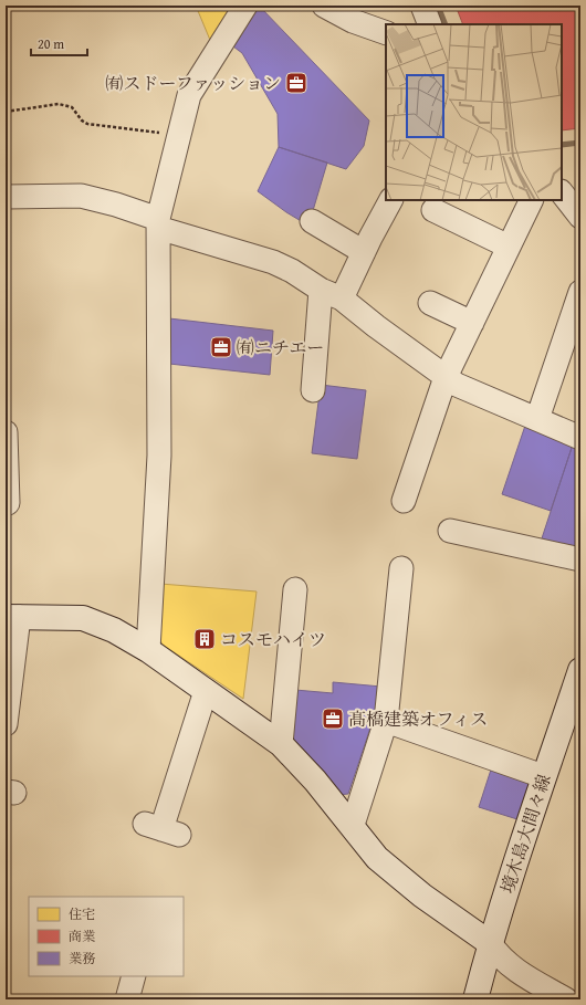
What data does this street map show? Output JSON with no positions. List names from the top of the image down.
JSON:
{
  "streets": {
    "street": ["境木島大間々線"]
  },
  "places": {
    "office": ["㈲スドーファッション", "㈲ニチエー", "髙橋建築オフィス"],
    "building": ["コスモハイツ"]
  },
  "legend": ["住宅", "商業", "業務"],
  "scale_bar": "20 m"
}
